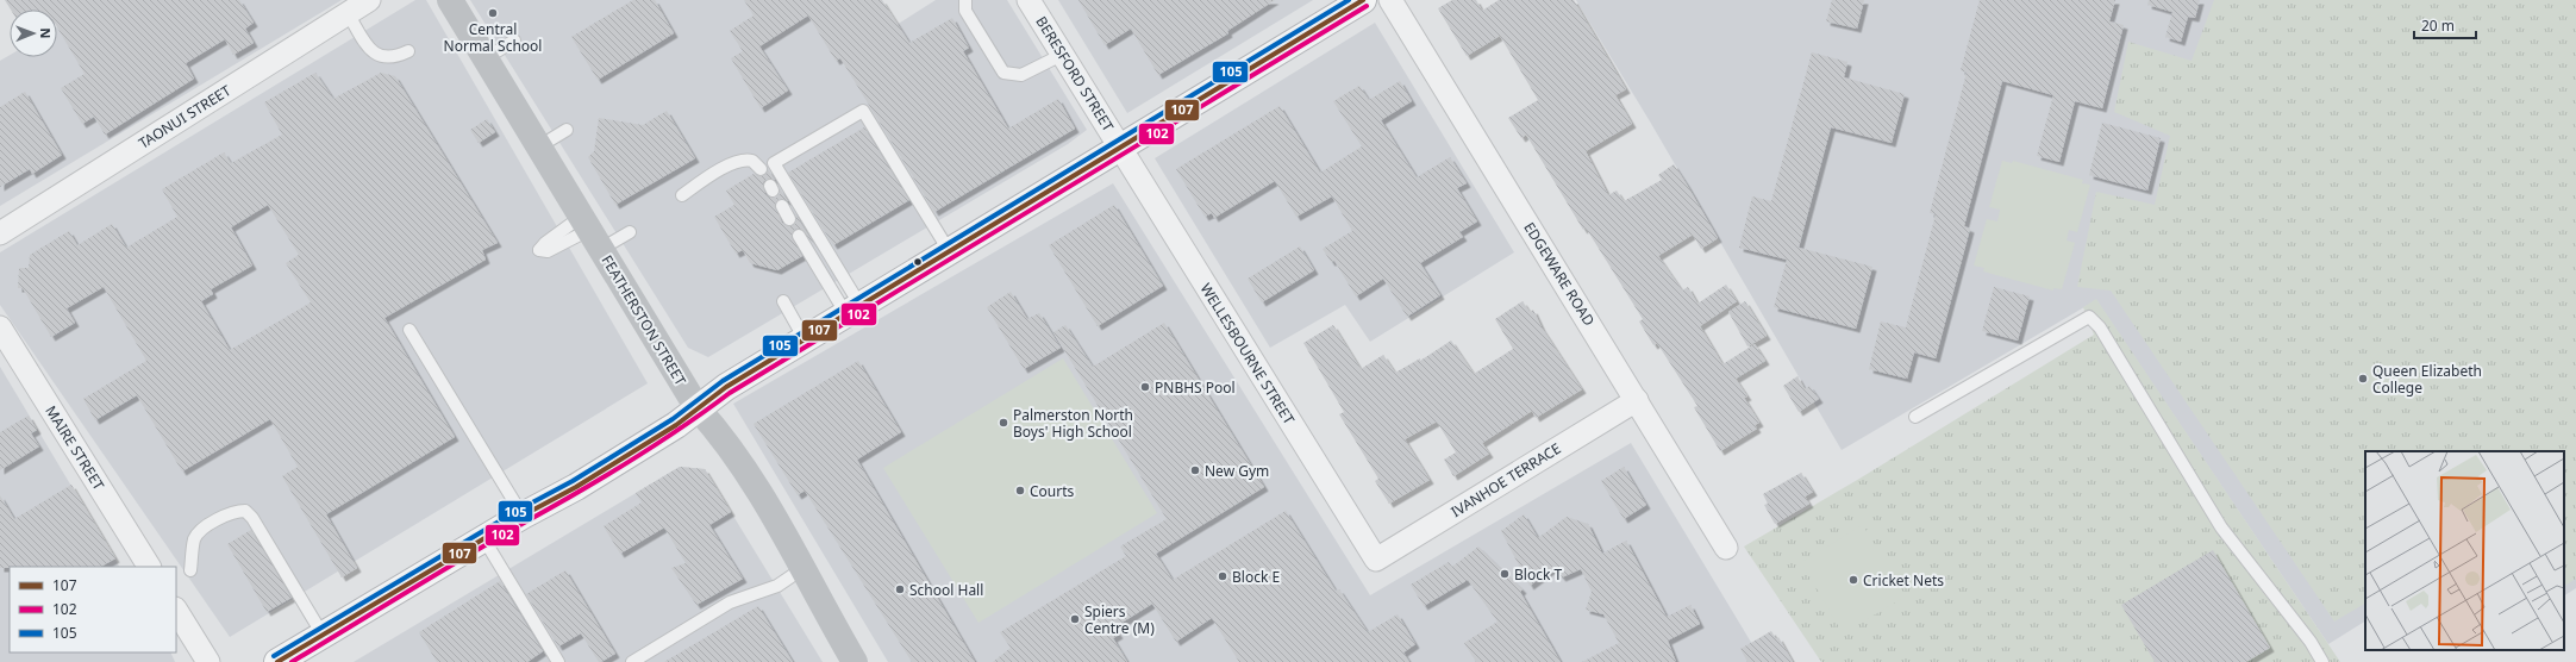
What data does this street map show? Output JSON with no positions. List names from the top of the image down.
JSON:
{
  "streets": {
    "main road": ["FEATHERSTON STREET"],
    "street": [
      "BERESFORD STREET",
      "TAONUI STREET",
      "EDGEWARE ROAD",
      "WELLESBOURNE STREET",
      "MAIRE STREET",
      "IVANHOE TERRACE"
    ]
  },
  "crossings": [
    ["BERESFORD STREET", "WELLESBOURNE STREET"],
    ["EDGEWARE ROAD", "IVANHOE TERRACE"],
    ["WELLESBOURNE STREET", "IVANHOE TERRACE"]
  ],
  "places": [
    "Central Normal School",
    "Queen Elizabeth College",
    "PNBHS Pool",
    "Palmerston North Boys' High School",
    "New Gym",
    "Courts",
    "Block T",
    "Block E",
    "Cricket Nets",
    "School Hall",
    "Spiers Centre (M)"
  ],
  "lines": ["transit line 107", "transit line 105", "transit line 102"],
  "legend": ["107", "102", "105"],
  "scale_bar": "20 m",
  "north": "right"
}
